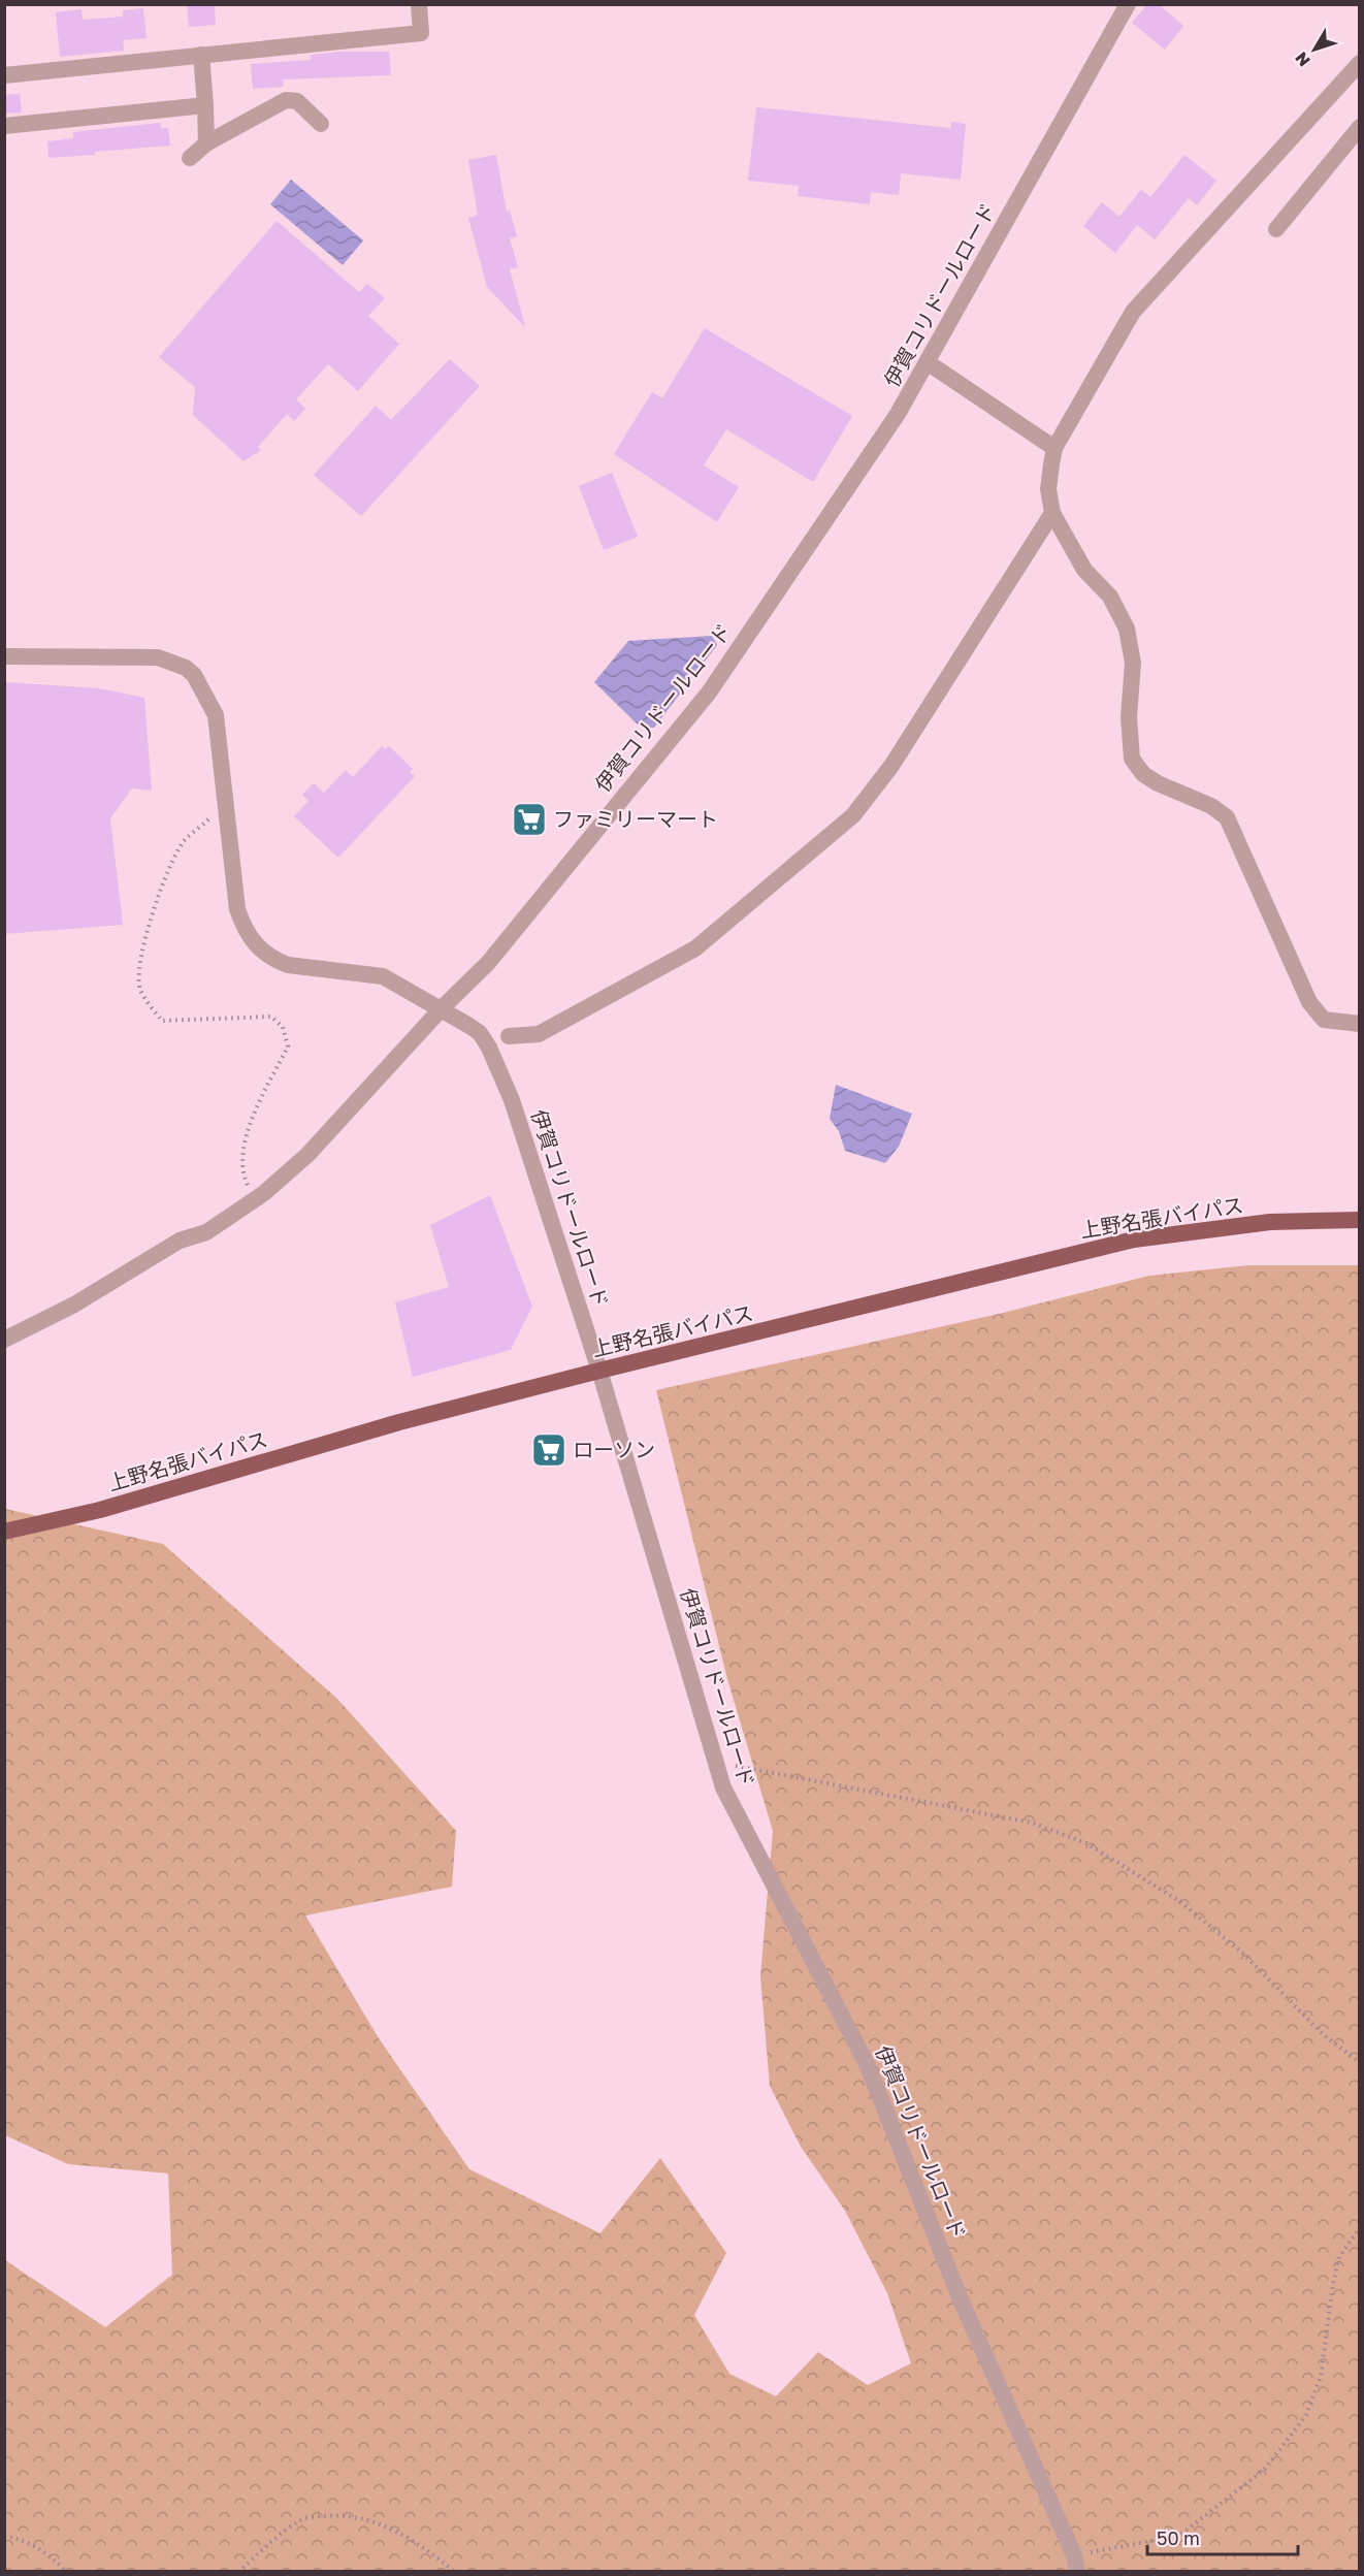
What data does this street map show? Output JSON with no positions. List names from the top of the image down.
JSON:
{
  "streets": {
    "highway": ["上野名張バイパス"],
    "street": ["伊賀コリドールロード"]
  },
  "crossings": [
    ["伊賀コリドールロード", "上野名張バイパス"]
  ],
  "places": {
    "supermarket": ["ファミリーマート", "ローソン"]
  },
  "scale_bar": "50 m",
  "north": "bottom left"
}
